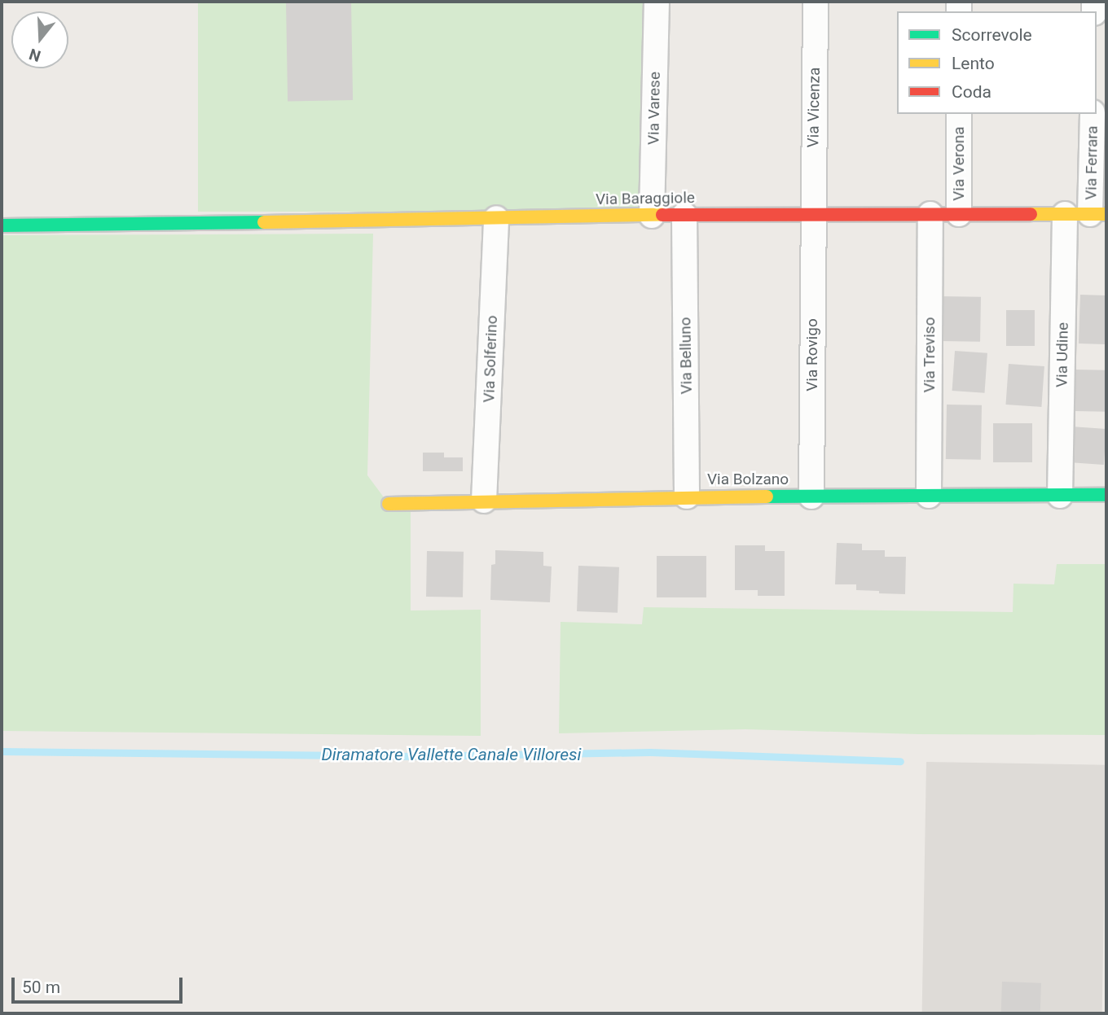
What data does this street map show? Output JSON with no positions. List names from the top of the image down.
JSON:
{
  "streets": {
    "street": [
      "Via Vicenza",
      "Via Varese",
      "Via Ferrara",
      "Via Verona",
      "Via Baraggiole",
      "Via Rovigo",
      "Via Treviso",
      "Via Udine",
      "Via Belluno",
      "Via Solferino",
      "Via Bolzano"
    ]
  },
  "crossings": [
    ["Via Vicenza", "Via Baraggiole"],
    ["Via Vicenza", "Via Rovigo"],
    ["Via Varese", "Via Baraggiole"],
    ["Via Ferrara", "Via Baraggiole"],
    ["Via Verona", "Via Baraggiole"],
    ["Via Baraggiole", "Via Rovigo"],
    ["Via Baraggiole", "Via Treviso"],
    ["Via Baraggiole", "Via Udine"],
    ["Via Baraggiole", "Via Belluno"],
    ["Via Baraggiole", "Via Solferino"],
    ["Via Rovigo", "Via Bolzano"],
    ["Via Treviso", "Via Bolzano"],
    ["Via Udine", "Via Bolzano"],
    ["Via Belluno", "Via Bolzano"],
    ["Via Solferino", "Via Bolzano"]
  ],
  "water": ["Diramatore Vallette Canale Villoresi"],
  "legend": ["Scorrevole", "Lento", "Coda"],
  "scale_bar": "50 m",
  "north": "bottom"
}
